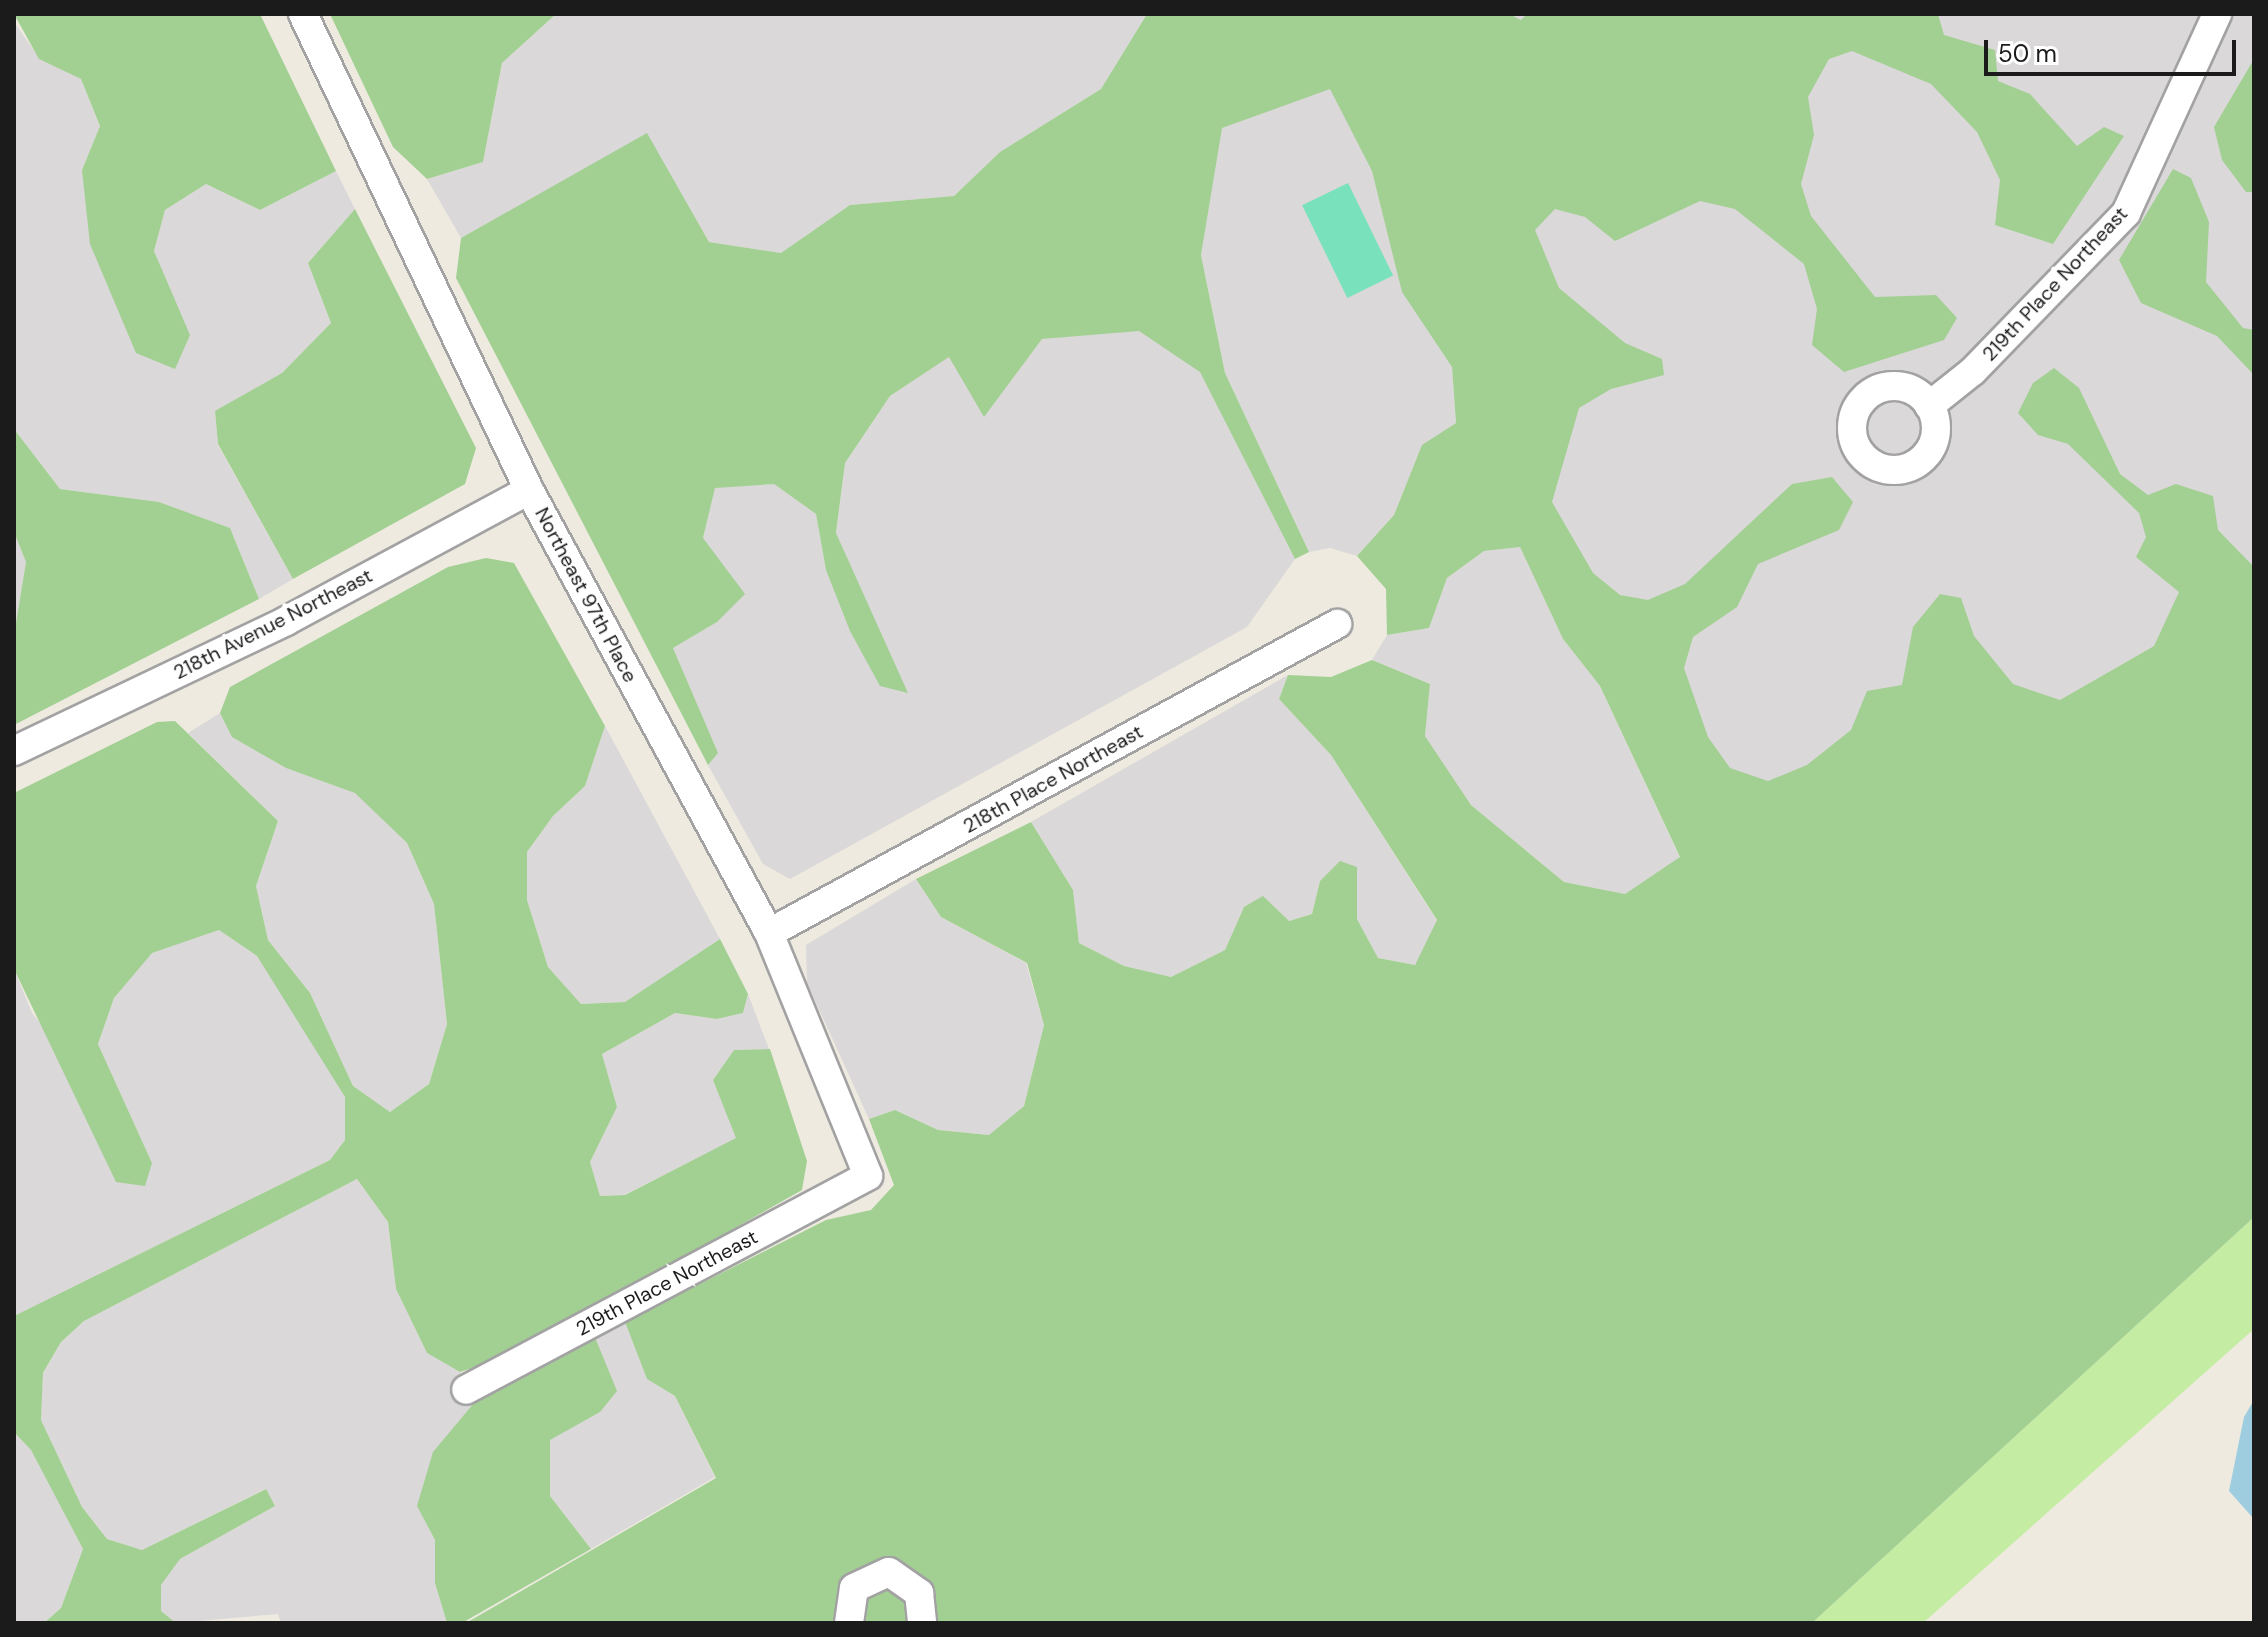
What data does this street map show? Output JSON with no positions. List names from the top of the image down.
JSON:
{
  "streets": {
    "street": [
      "219th Place Northeast",
      "Northeast 97th Place",
      "218th Avenue Northeast",
      "218th Place Northeast"
    ]
  },
  "crossings": [
    ["219th Place Northeast", "Northeast 97th Place"],
    ["Northeast 97th Place", "218th Avenue Northeast"],
    ["Northeast 97th Place", "218th Place Northeast"]
  ],
  "scale_bar": "50 m"
}
